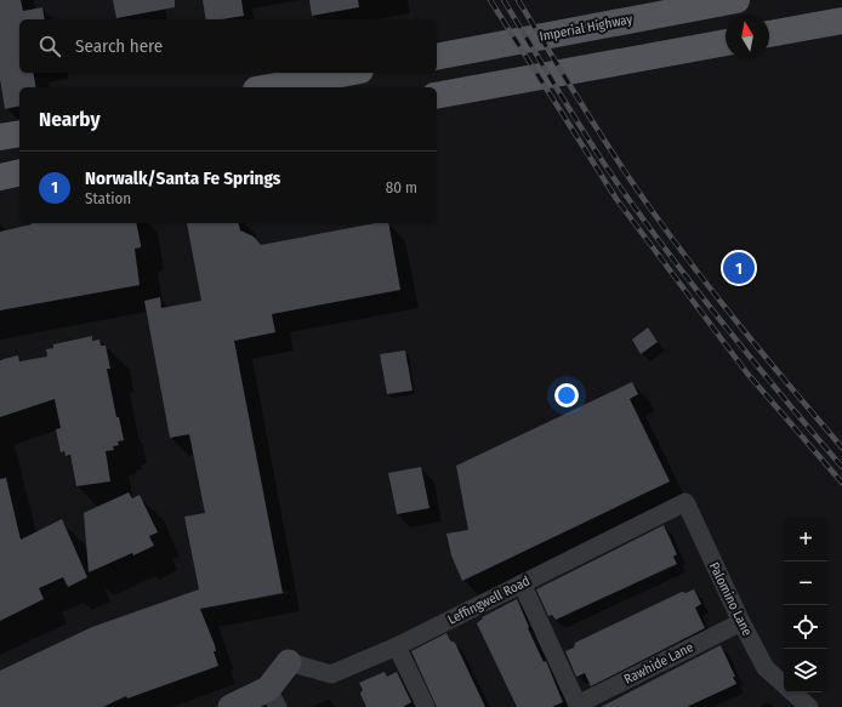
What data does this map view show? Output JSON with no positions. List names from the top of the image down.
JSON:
{
  "streets": {
    "main road": ["Imperial Highway"],
    "street": ["Palomino Lane", "Leffingwell Road", "Rawhide Lane"]
  },
  "crossings": [
    ["Palomino Lane", "Leffingwell Road"],
    ["Palomino Lane", "Rawhide Lane"]
  ],
  "north": "top",
  "page": {
    "search": "Search here",
    "heading": "Nearby",
    "list": [
      {
        "mark": "1",
        "name": "Norwalk/Santa Fe Springs",
        "note": "Station",
        "value": "80 m"
      }
    ],
    "pins": "1",
    "map_buttons": ["+", "−"]
  }
}
